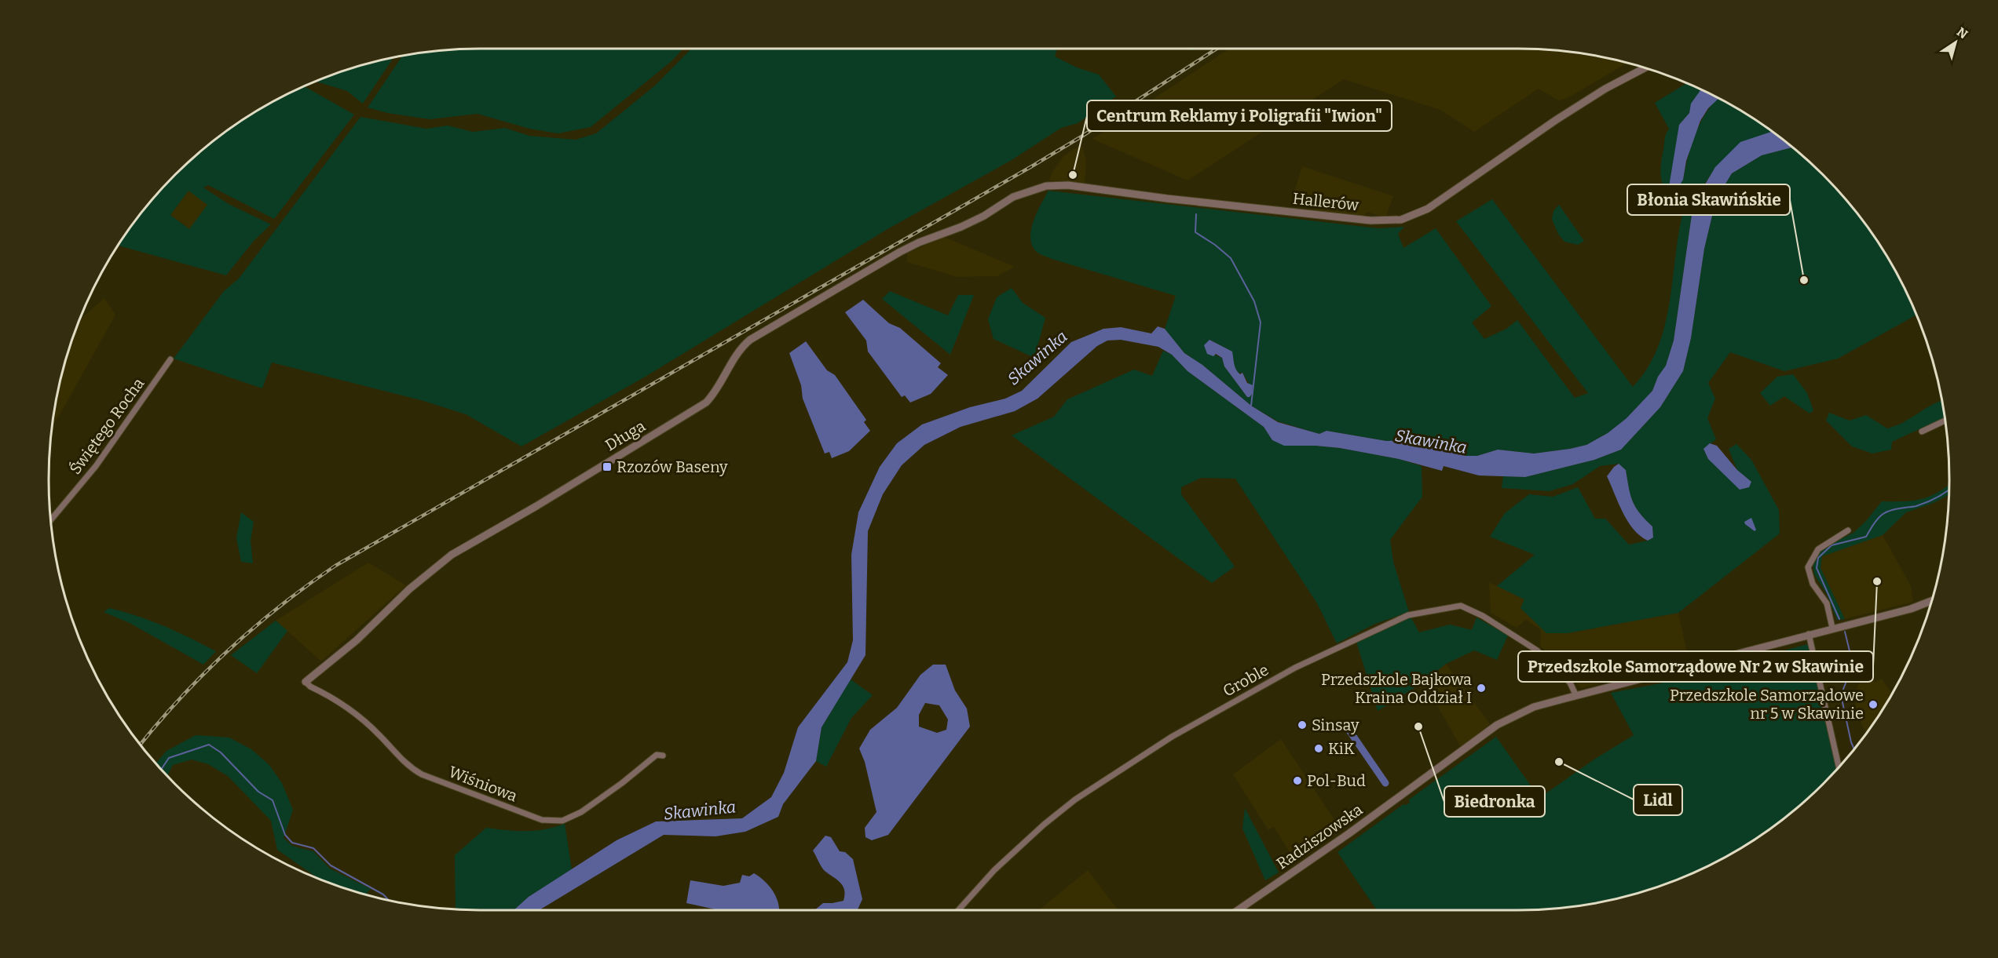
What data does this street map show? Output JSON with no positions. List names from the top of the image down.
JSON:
{
  "streets": {
    "street": [
      "Hallerów",
      "Świętego Rocha",
      "Długa",
      "Groble",
      "Wiśniowa",
      "Radziszowska"
    ]
  },
  "crossings": [
    ["Hallerów", "Długa"],
    ["Długa", "Wiśniowa"],
    ["Groble", "Radziszowska"]
  ],
  "water": ["Skawinka"],
  "places": {
    "other": [
      "Centrum Reklamy i Poligrafii \"Iwion\"",
      "Błonia Skawińskie",
      "Przedszkole Samorządowe Nr 2 w Skawinie",
      "Przedszkole Bajkowa Kraina Oddział I",
      "Przedszkole Samorządowe nr 5 w Skawinie",
      "Sinsay",
      "Biedronka",
      "KiK",
      "Lidl",
      "Pol-Bud"
    ],
    "transit": ["Rzozów Baseny"]
  },
  "north": "top right"
}
